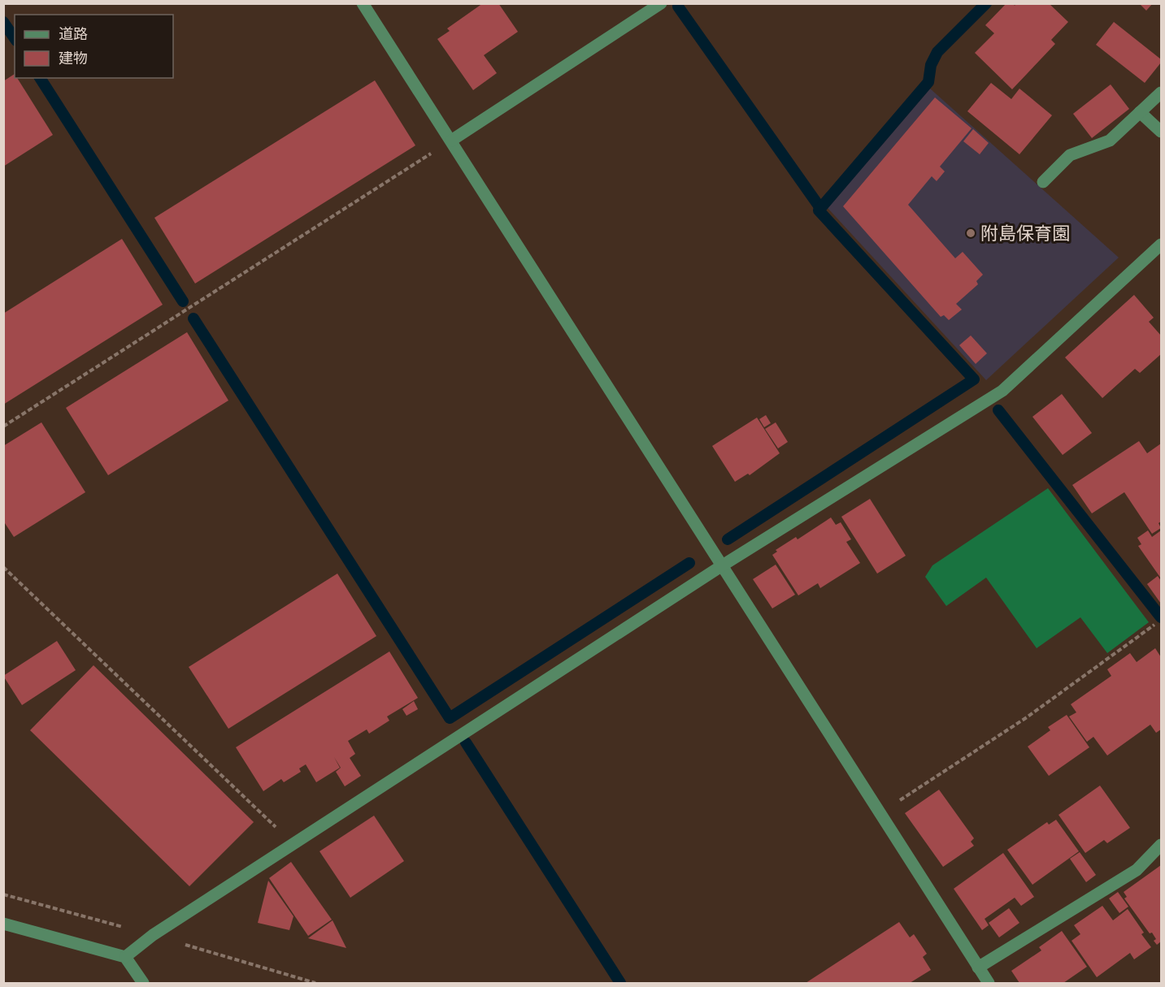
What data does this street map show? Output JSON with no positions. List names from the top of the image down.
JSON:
{
  "places": ["附島保育園"],
  "legend": ["道路", "建物"]
}
